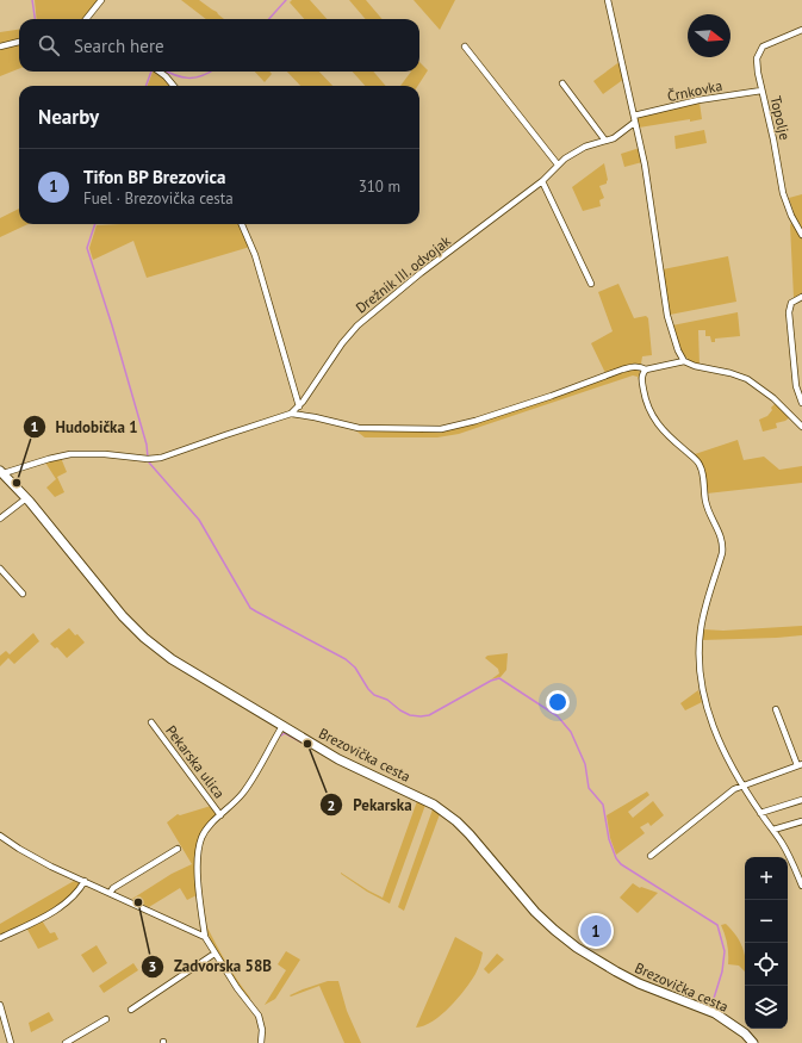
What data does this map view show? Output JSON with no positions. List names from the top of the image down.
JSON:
{
  "streets": {
    "main road": ["Brezovička cesta"],
    "street": [
      "Črnkovka",
      "Topolje",
      "Drežnik III. odvojak",
      "Pekarska ulica"
    ]
  },
  "crossings": [
    ["Črnkovka", "Topolje"],
    ["Brezovička cesta", "Pekarska ulica"]
  ],
  "places": ["Hudobička 1", "Pekarska", "Zadvorska 58B"],
  "north": "right",
  "page": {
    "search": "Search here",
    "heading": "Nearby",
    "list": [
      {
        "mark": "1",
        "name": "Tifon BP Brezovica",
        "note": "Fuel · Brezovička cesta",
        "value": "310 m"
      }
    ],
    "map_buttons": ["+", "−"],
    "pins": "1"
  }
}
